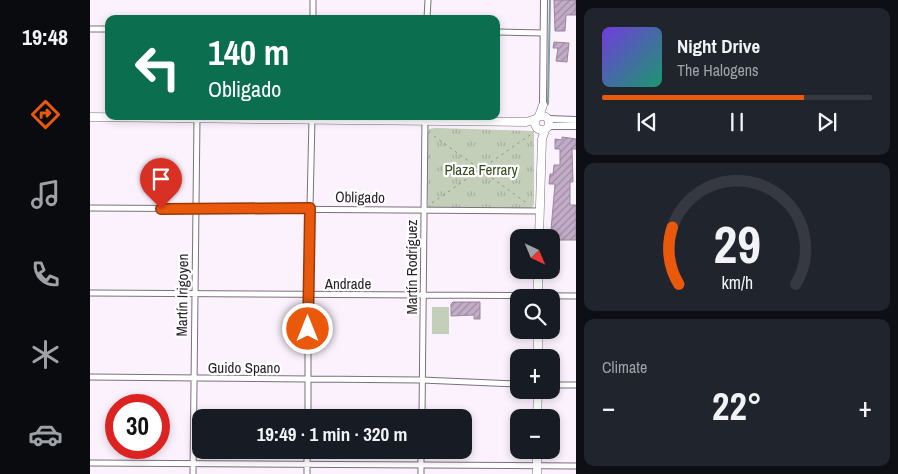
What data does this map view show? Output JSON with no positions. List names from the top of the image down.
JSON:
{
  "streets": {
    "street": [
      "Obligado",
      "Martín Rodríguez",
      "Andrade",
      "Martín Irigoyen",
      "Guido Spano"
    ]
  },
  "crossings": [
    ["Obligado", "Martín Rodríguez"],
    ["Obligado", "Martín Irigoyen"],
    ["Martín Rodríguez", "Andrade"],
    ["Martín Rodríguez", "Guido Spano"],
    ["Andrade", "Martín Irigoyen"],
    ["Martín Irigoyen", "Guido Spano"]
  ],
  "parks": ["Plaza Ferrary"],
  "north": "bottom right",
  "page": {
    "tabs": "19:48",
    "turn": ["140 m", "Obligado"],
    "song": ["Night Drive", "The Halogens"],
    "map_buttons": ["+", "−"],
    "tile": "Climate",
    "heat": ["−", "22°", "+"],
    "limit": "30",
    "trip": "19:49 · 1 min · 320 m",
    "gauge": ["29", "km/h"]
  }
}
